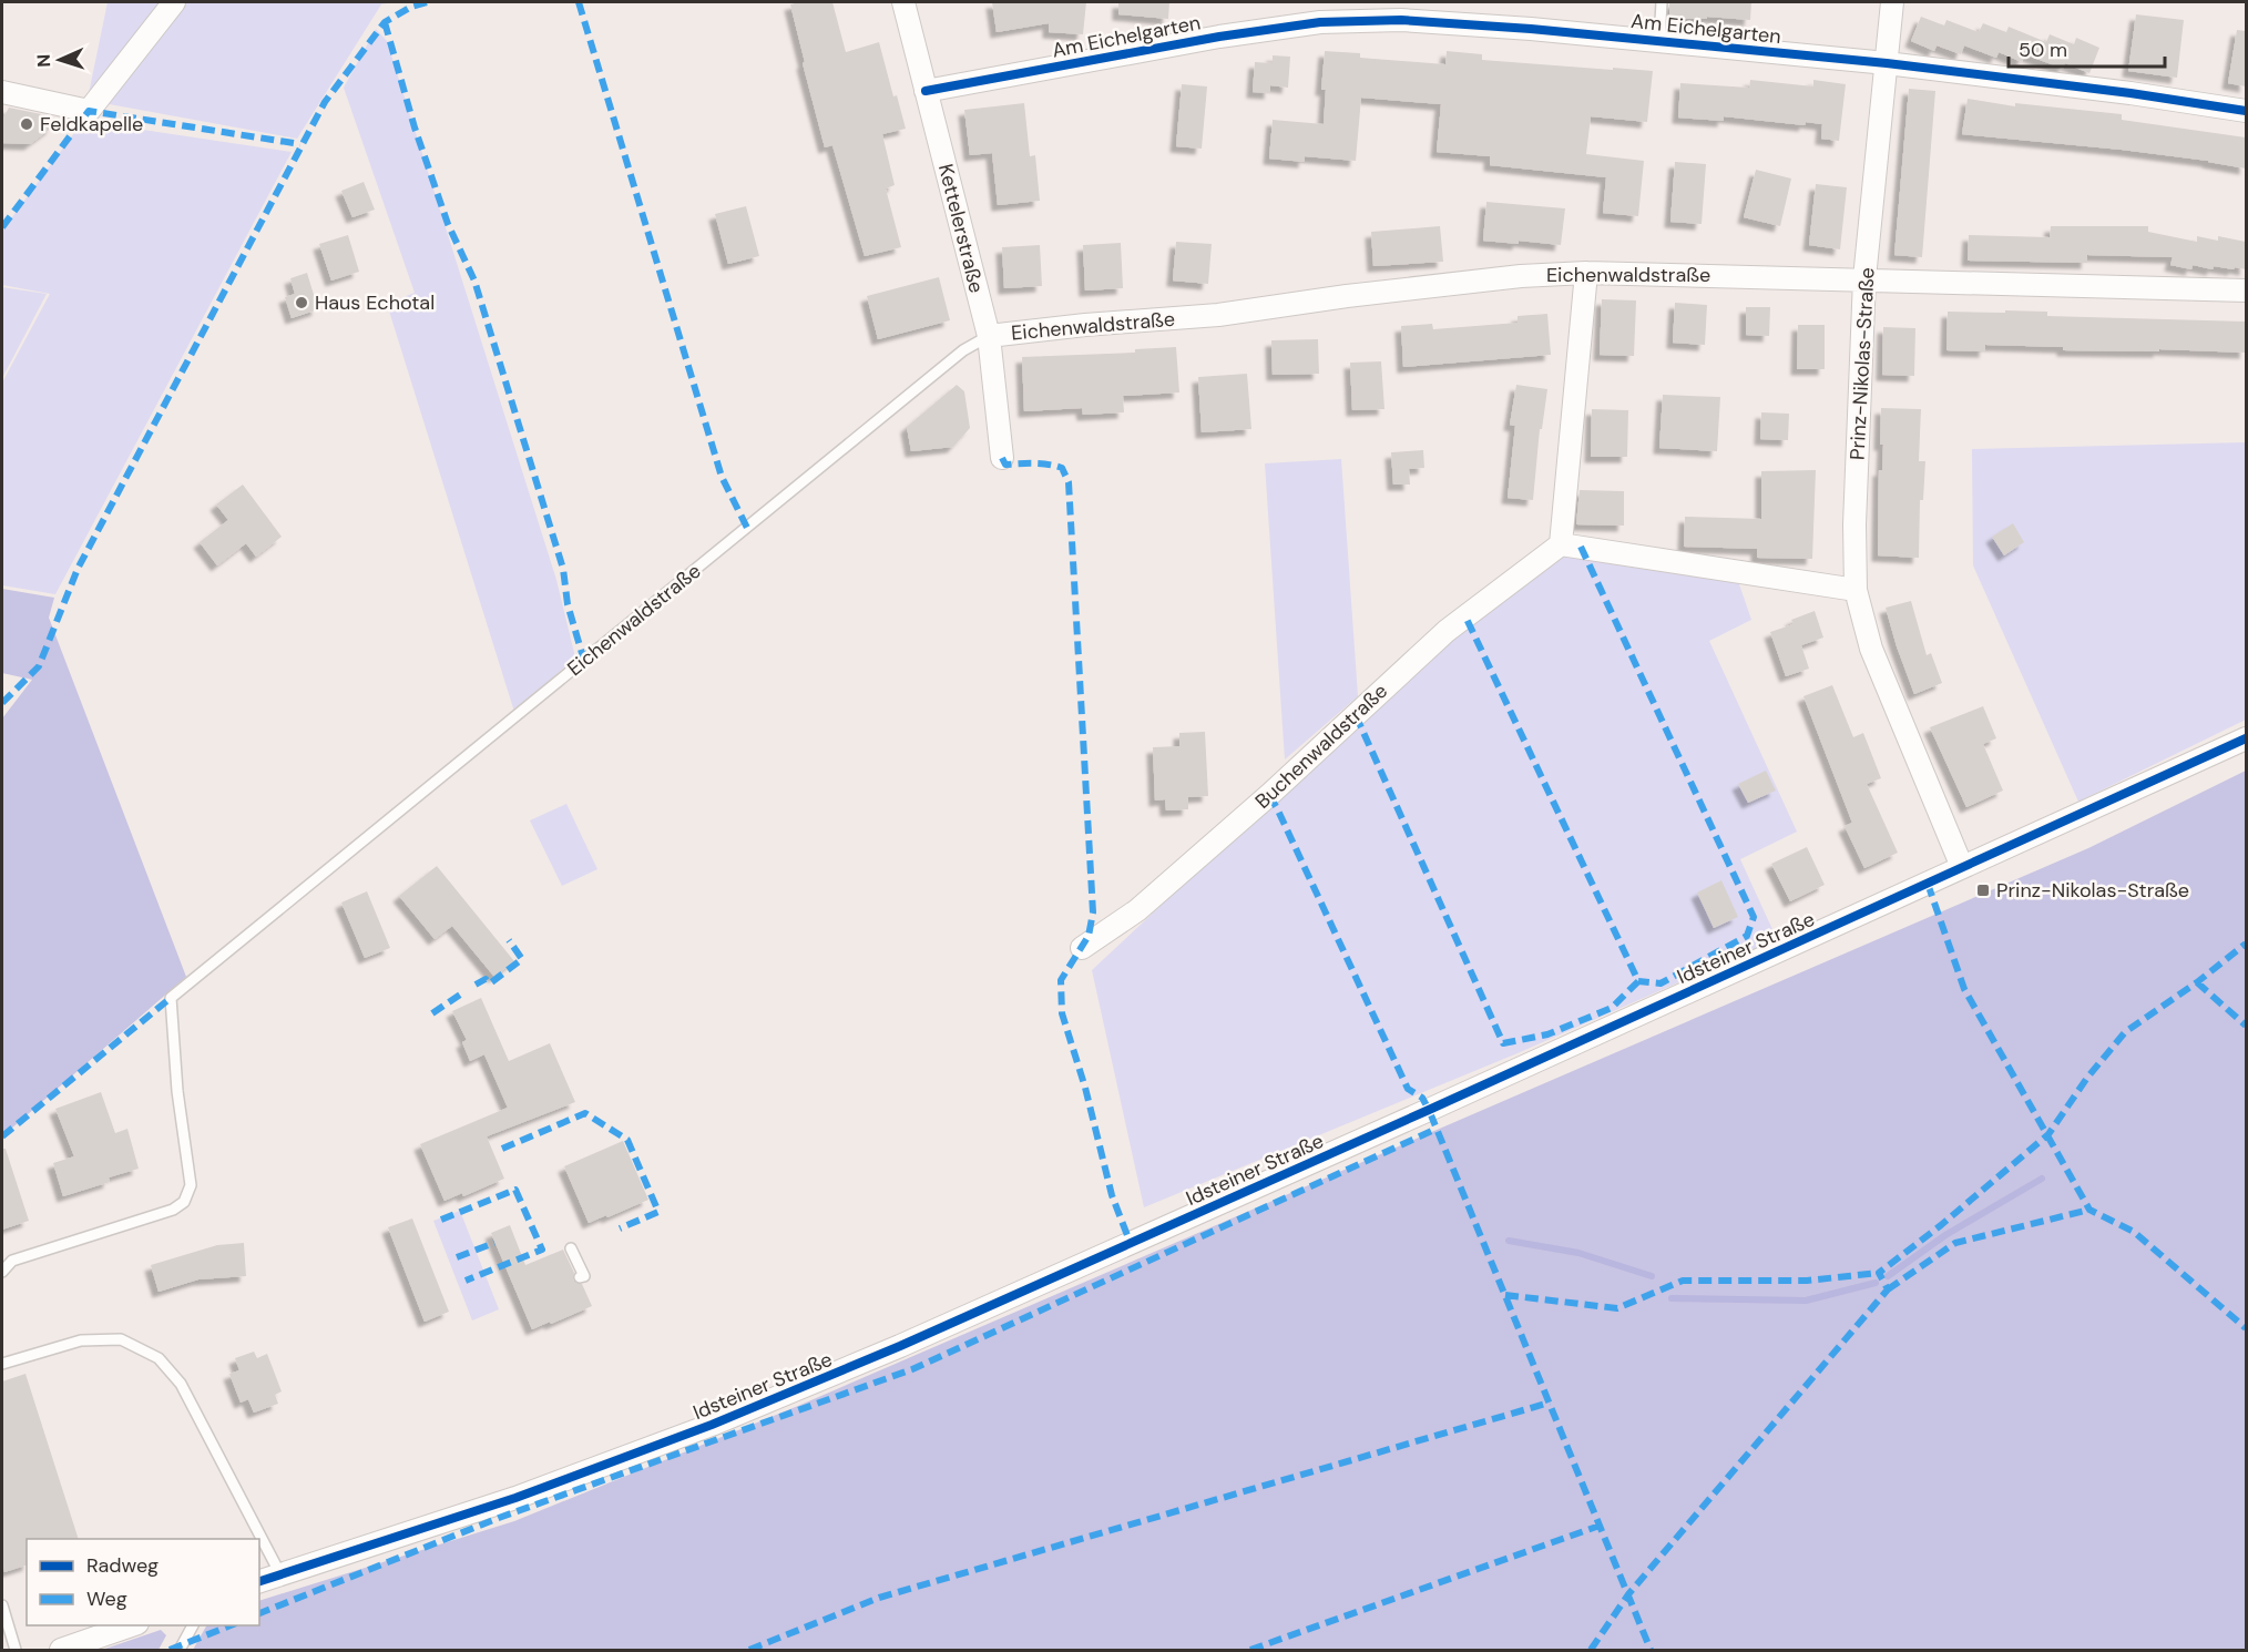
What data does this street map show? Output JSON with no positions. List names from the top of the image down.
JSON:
{
  "streets": {
    "street": [
      "Am Eichelgarten",
      "Kettelerstraße",
      "Eichenwaldstraße",
      "Prinz-Nikolas-Straße",
      "Buchenwaldstraße",
      "Idsteiner Straße"
    ]
  },
  "crossings": [
    ["Am Eichelgarten", "Kettelerstraße"],
    ["Am Eichelgarten", "Prinz-Nikolas-Straße"],
    ["Kettelerstraße", "Eichenwaldstraße"],
    ["Eichenwaldstraße", "Prinz-Nikolas-Straße"],
    ["Prinz-Nikolas-Straße", "Idsteiner Straße"]
  ],
  "places": {
    "other": ["Feldkapelle", "Haus Echotal"],
    "transit": ["Prinz-Nikolas-Straße"]
  },
  "legend": ["Radweg", "Weg"],
  "scale_bar": "50 m",
  "north": "left"
}
